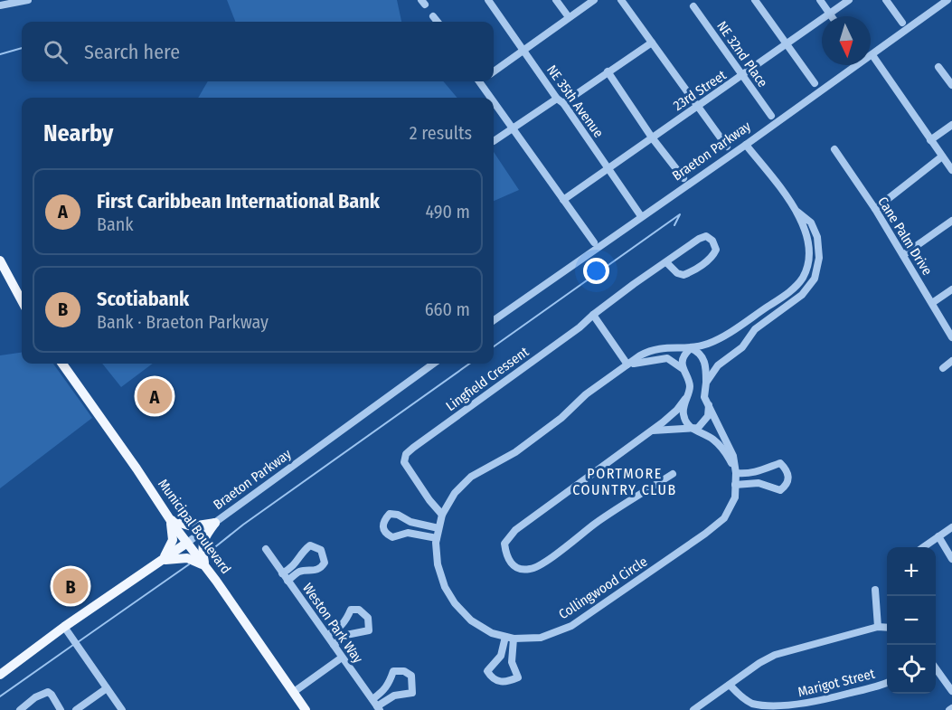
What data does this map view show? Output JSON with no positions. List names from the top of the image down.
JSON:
{
  "streets": {
    "main road": ["Braeton Parkway", "Municipal Boulevard"],
    "street": [
      "NE 32nd Place",
      "23rd Street",
      "NE 35th Avenue",
      "Cane Palm Drive",
      "Lingfield Cressent",
      "Collingwood Circle",
      "Weston Park Way",
      "Marigot Street"
    ]
  },
  "crossings": [
    ["NE 32nd Place", "23rd Street"],
    ["23rd Street", "NE 35th Avenue"],
    ["NE 35th Avenue", "Braeton Parkway"],
    ["Braeton Parkway", "Municipal Boulevard"],
    ["Lingfield Cressent", "Collingwood Circle"]
  ],
  "districts": ["PORTMORE COUNTRY CLUB"],
  "north": "bottom",
  "page": {
    "search": "Search here",
    "heading": ["Nearby", "2 results"],
    "list": [
      {
        "mark": "A",
        "name": "First Caribbean International Bank",
        "note": "Bank",
        "value": "490 m"
      },
      {
        "mark": "B",
        "name": "Scotiabank",
        "note": "Bank · Braeton Parkway",
        "value": "660 m"
      }
    ],
    "pins": ["A", "B"],
    "map_buttons": ["+", "−"]
  }
}
